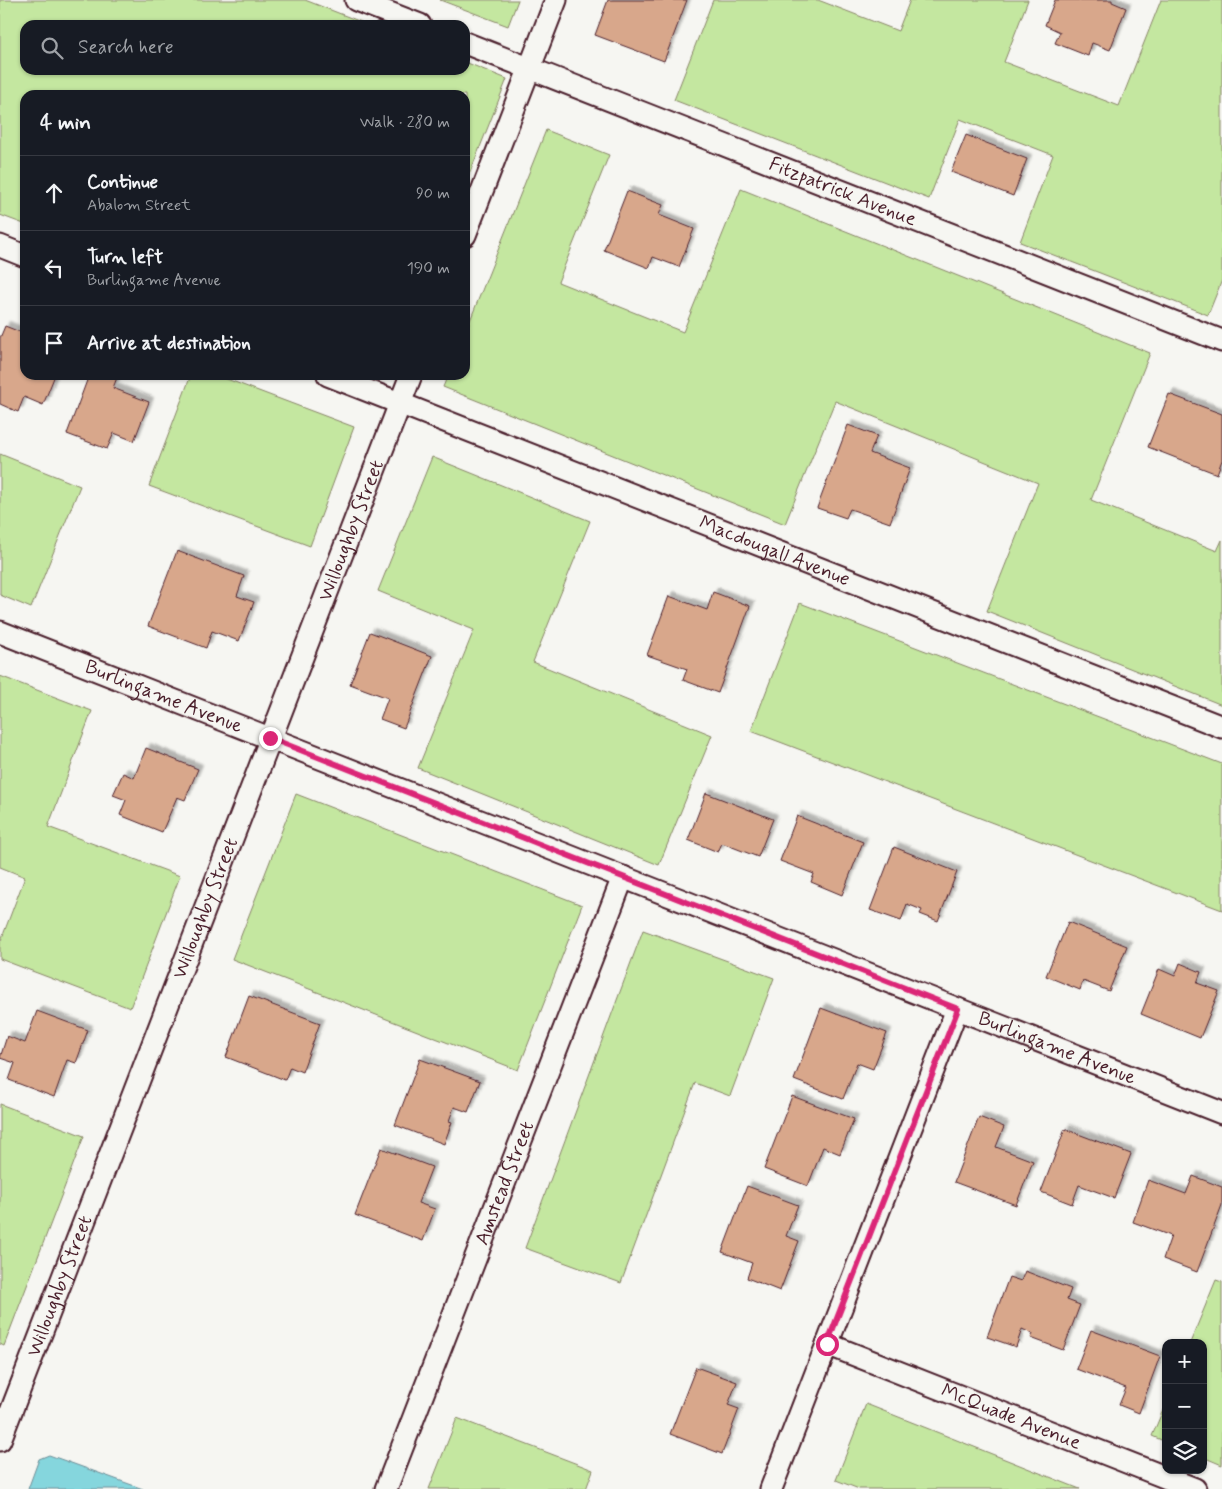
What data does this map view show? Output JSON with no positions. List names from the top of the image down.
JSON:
{
  "streets": {
    "street": [
      "Fitzpatrick Avenue",
      "Willoughby Street",
      "Macdougall Avenue",
      "Burlingame Avenue",
      "Amstead Street",
      "McQuade Avenue"
    ]
  },
  "crossings": [
    ["Willoughby Street", "Macdougall Avenue"],
    ["Willoughby Street", "Burlingame Avenue"],
    ["Burlingame Avenue", "Amstead Street"]
  ],
  "page": {
    "search": "Search here",
    "heading": ["4 min", "Walk · 280 m"],
    "list": [
      ["Continue", "Abalom Street", "90 m"],
      ["Turn left", "Burlingame Avenue", "190 m"],
      "Arrive at destination"
    ],
    "map_buttons": ["+", "−"]
  }
}
